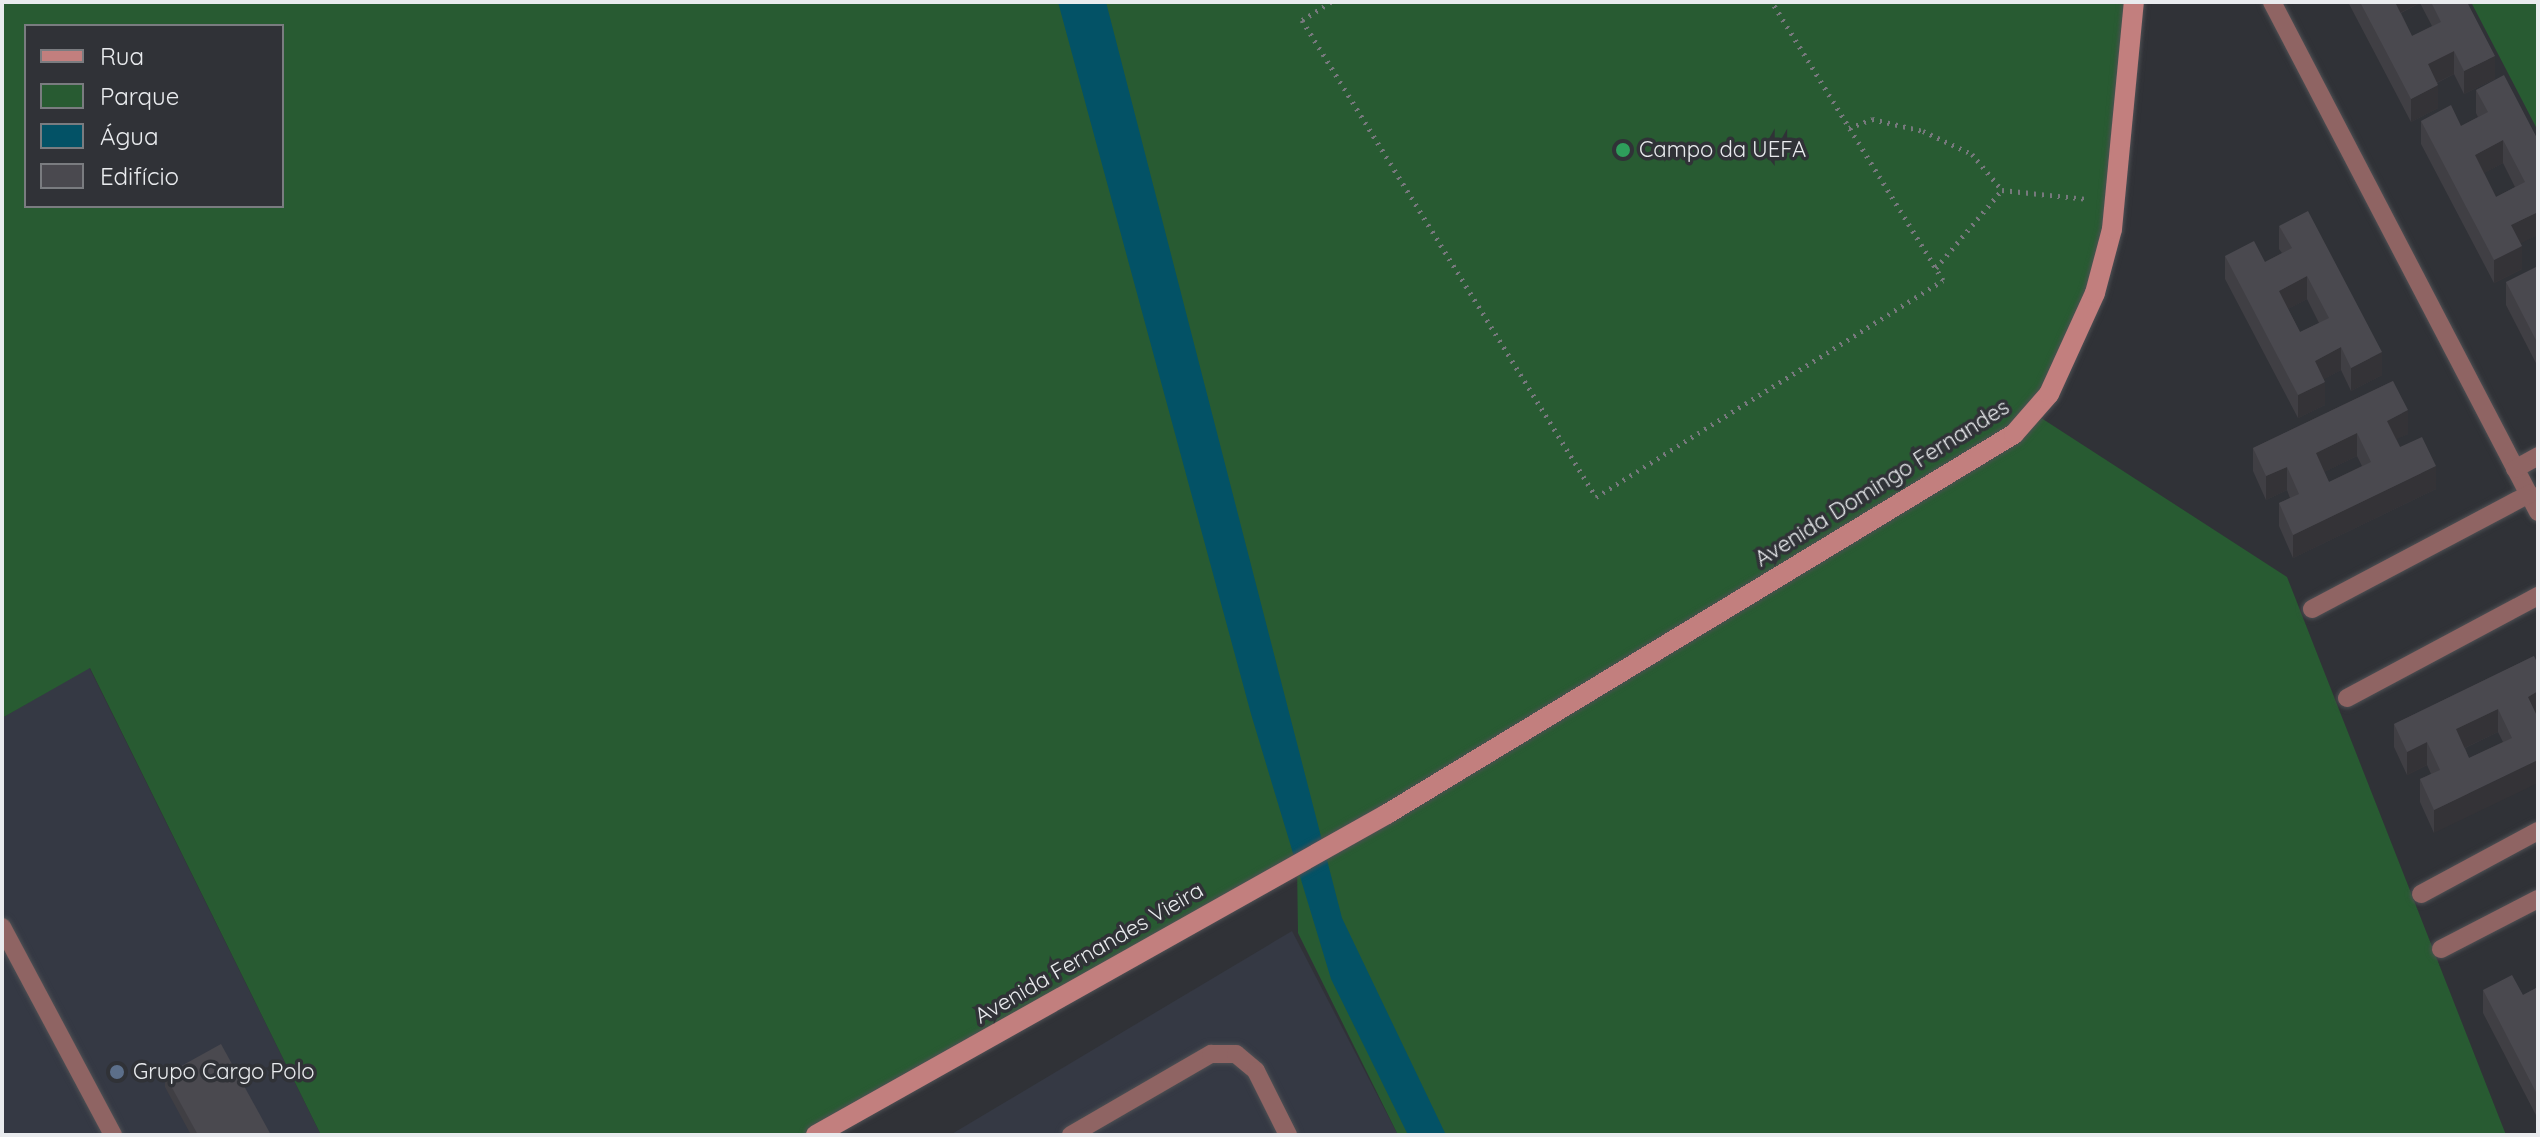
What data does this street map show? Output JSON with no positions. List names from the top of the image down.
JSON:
{
  "streets": {
    "main road": ["Avenida Domingo Fernandes", "Avenida Fernandes Vieira"]
  },
  "crossings": [
    ["Avenida Domingo Fernandes", "Avenida Fernandes Vieira"]
  ],
  "places": ["Campo da UEFA", "Grupo Cargo Polo"],
  "legend": [
    "Rua",
    "Parque",
    "Água",
    "Edifício"
  ]
}
